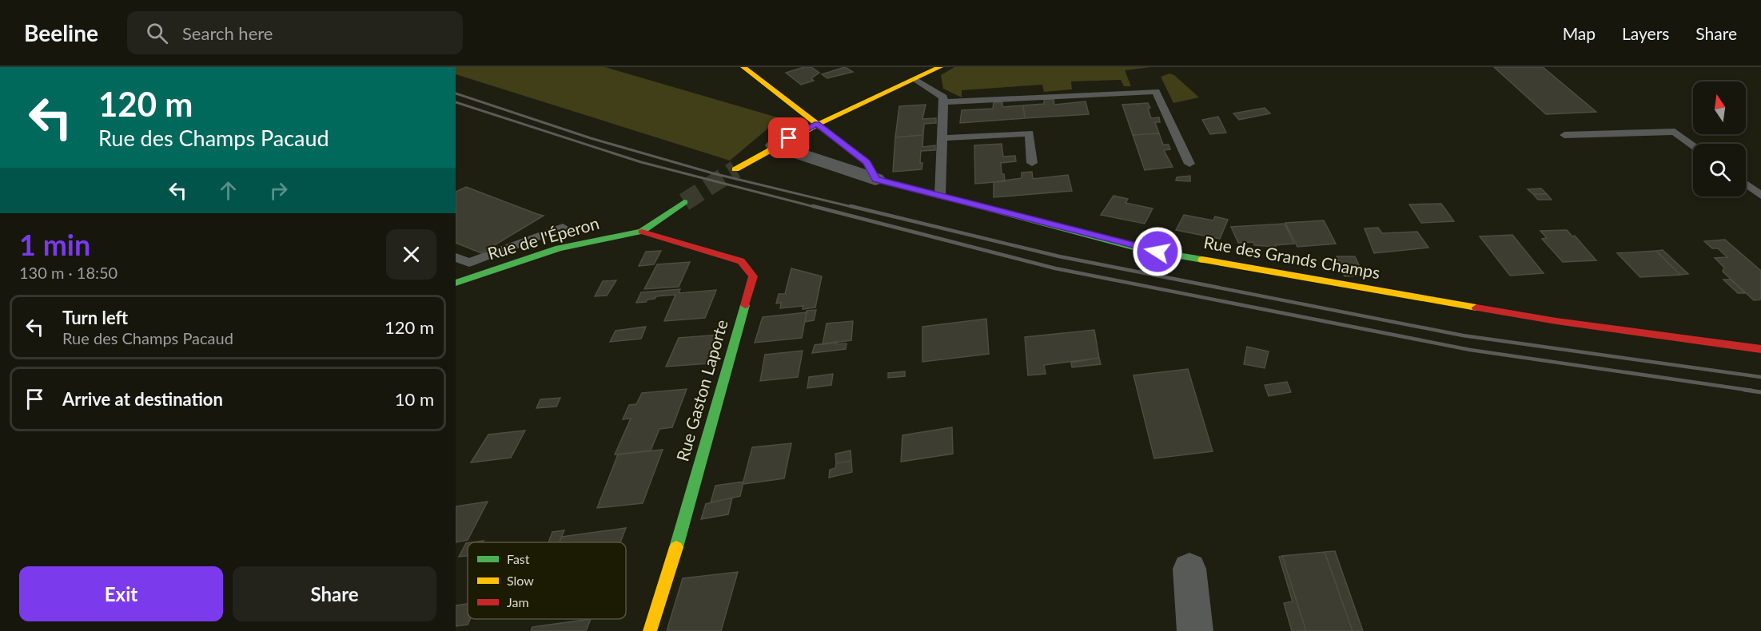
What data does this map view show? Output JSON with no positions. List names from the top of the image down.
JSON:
{
  "streets": {
    "street": ["Rue de l'Éperon", "Rue des Grands Champs", "Rue Gaston Laporte"]
  },
  "crossings": [
    ["Rue de l'Éperon", "Rue Gaston Laporte"]
  ],
  "legend": ["Fast", "Slow", "Jam"],
  "north": "top",
  "page": {
    "header": "Beeline",
    "search": "Search here",
    "nav": ["Map", "Layers", "Share"],
    "turn": ["120 m", "Rue des Champs Pacaud"],
    "heading": ["1 min", "130 m · 18:50"],
    "list": [
      {
        "name": "Turn left",
        "note": "Rue des Champs Pacaud",
        "value": "120 m"
      },
      {
        "name": "Arrive at destination",
        "value": "10 m"
      }
    ],
    "buttons": ["Exit", "Share"]
  }
}
